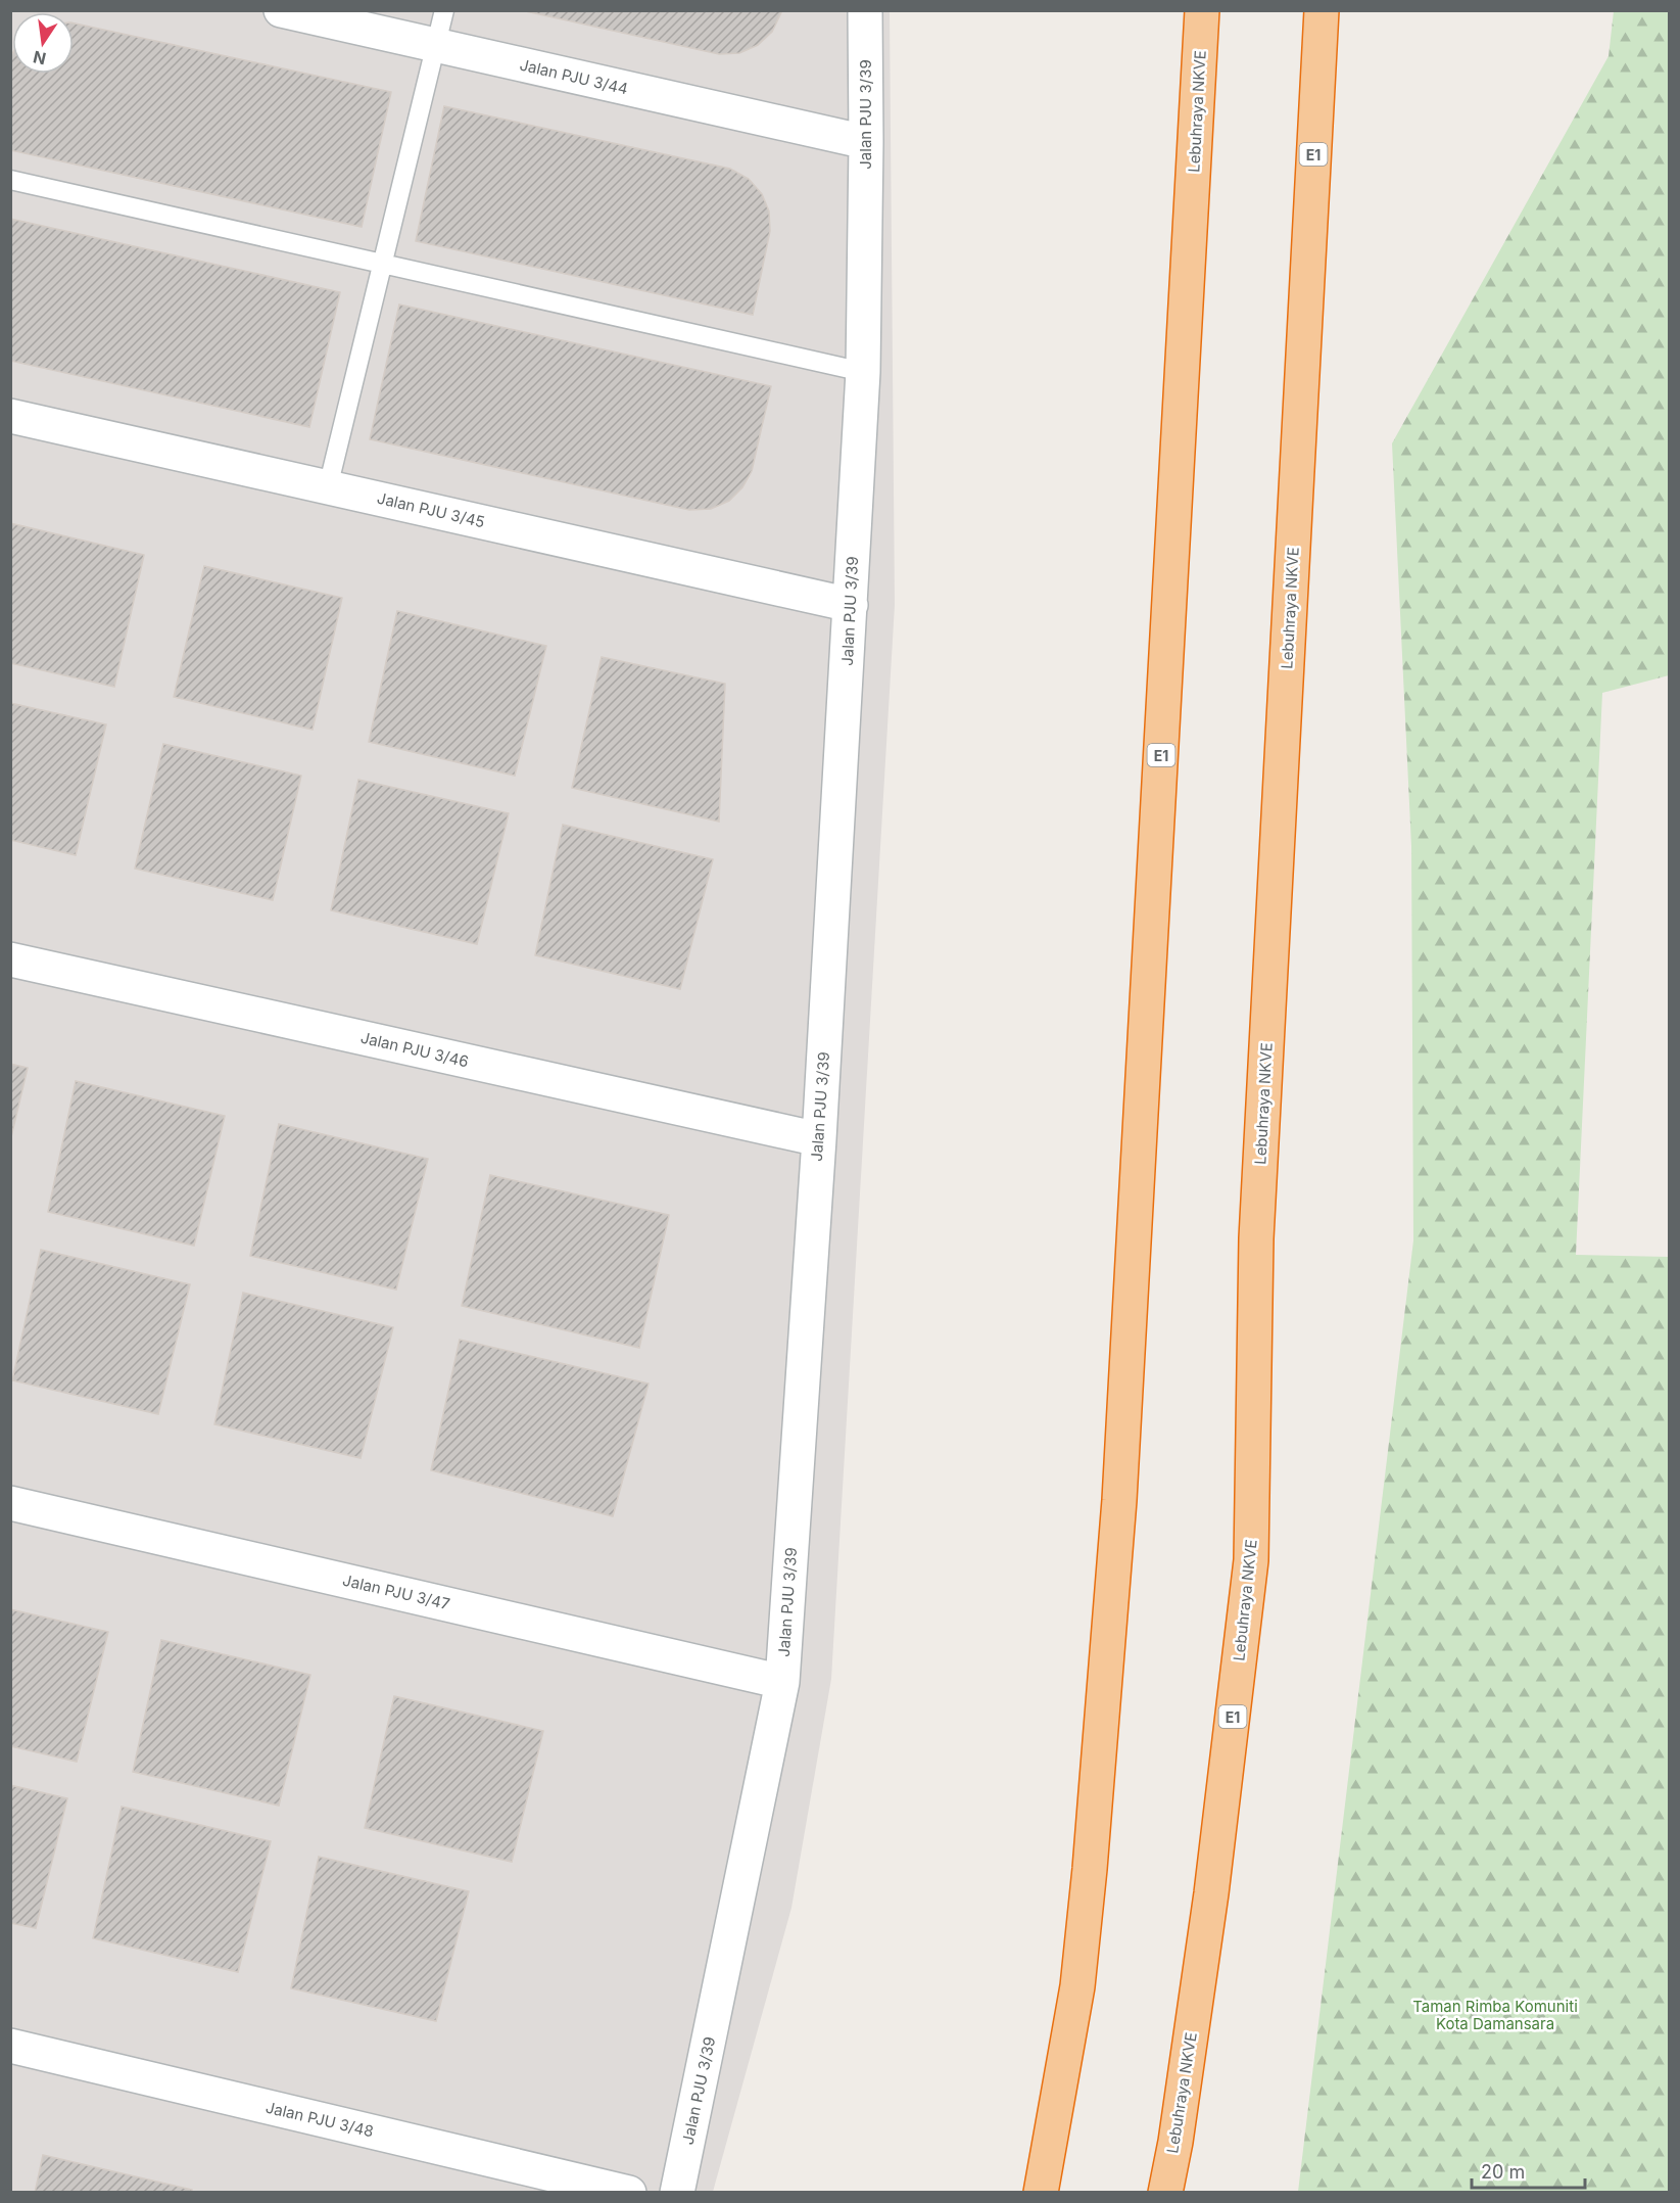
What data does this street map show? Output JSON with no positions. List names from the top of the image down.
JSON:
{
  "streets": {
    "highway": ["Lebuhraya NKVE", "E1"],
    "street": [
      "Jalan PJU 3/44",
      "Jalan PJU 3/39",
      "Jalan PJU 3/45",
      "Jalan PJU 3/46",
      "Jalan PJU 3/47",
      "Jalan PJU 3/48"
    ]
  },
  "crossings": [
    ["Jalan PJU 3/44", "Jalan PJU 3/39"],
    ["Jalan PJU 3/39", "Jalan PJU 3/45"],
    ["Jalan PJU 3/39", "Jalan PJU 3/46"],
    ["Jalan PJU 3/39", "Jalan PJU 3/47"]
  ],
  "parks": ["Taman Rimba Komuniti Kota Damansara"],
  "scale_bar": "20 m",
  "north": "bottom"
}
